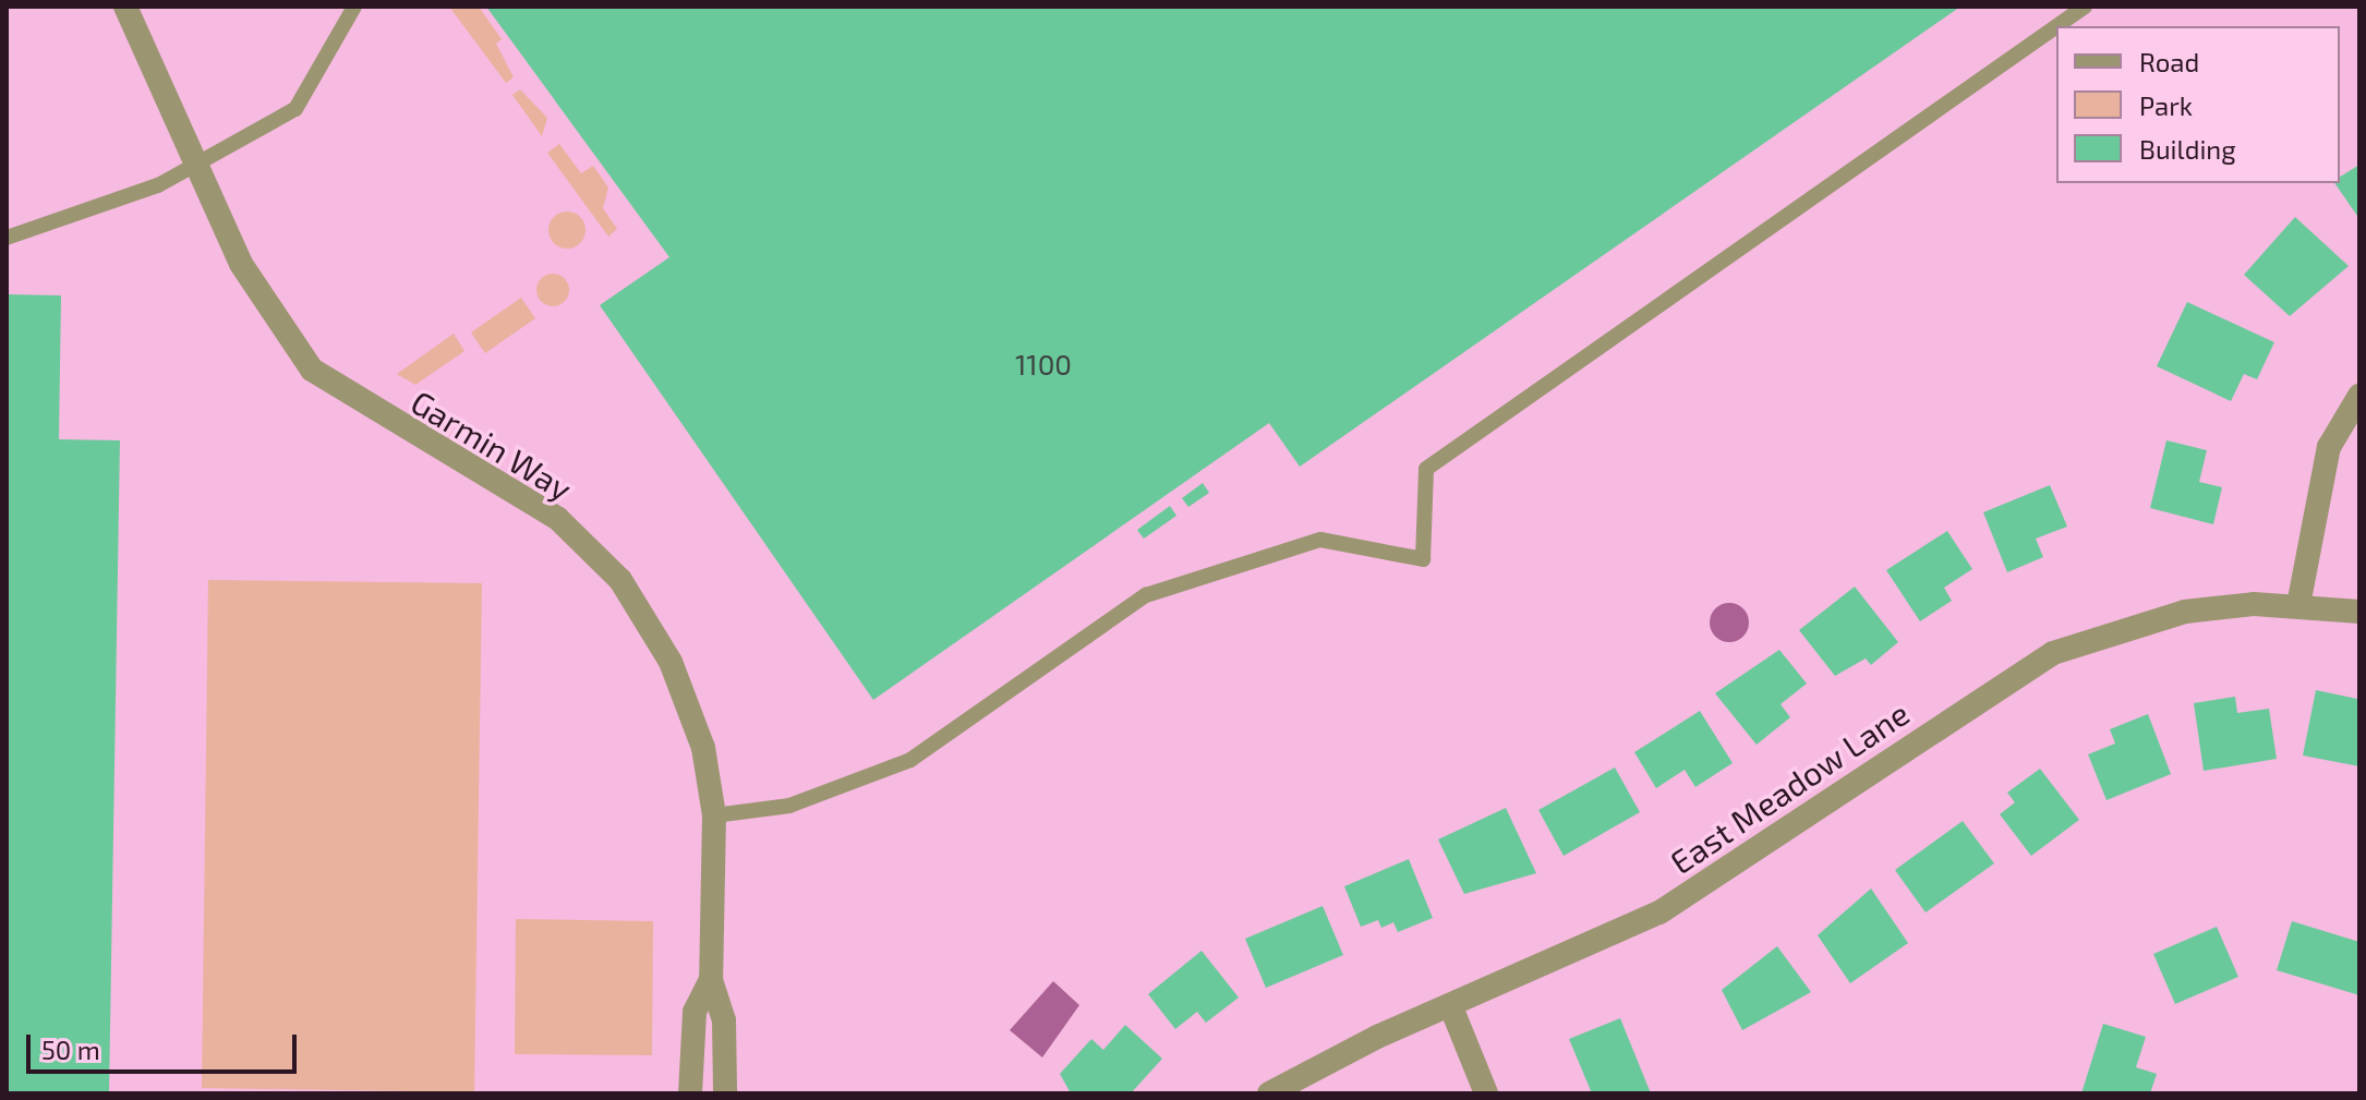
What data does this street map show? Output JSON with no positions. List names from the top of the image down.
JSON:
{
  "streets": {
    "street": ["Garmin Way", "East Meadow Lane"]
  },
  "house_numbers": ["1100"],
  "legend": ["Road", "Park", "Building"],
  "scale_bar": "50 m"
}
